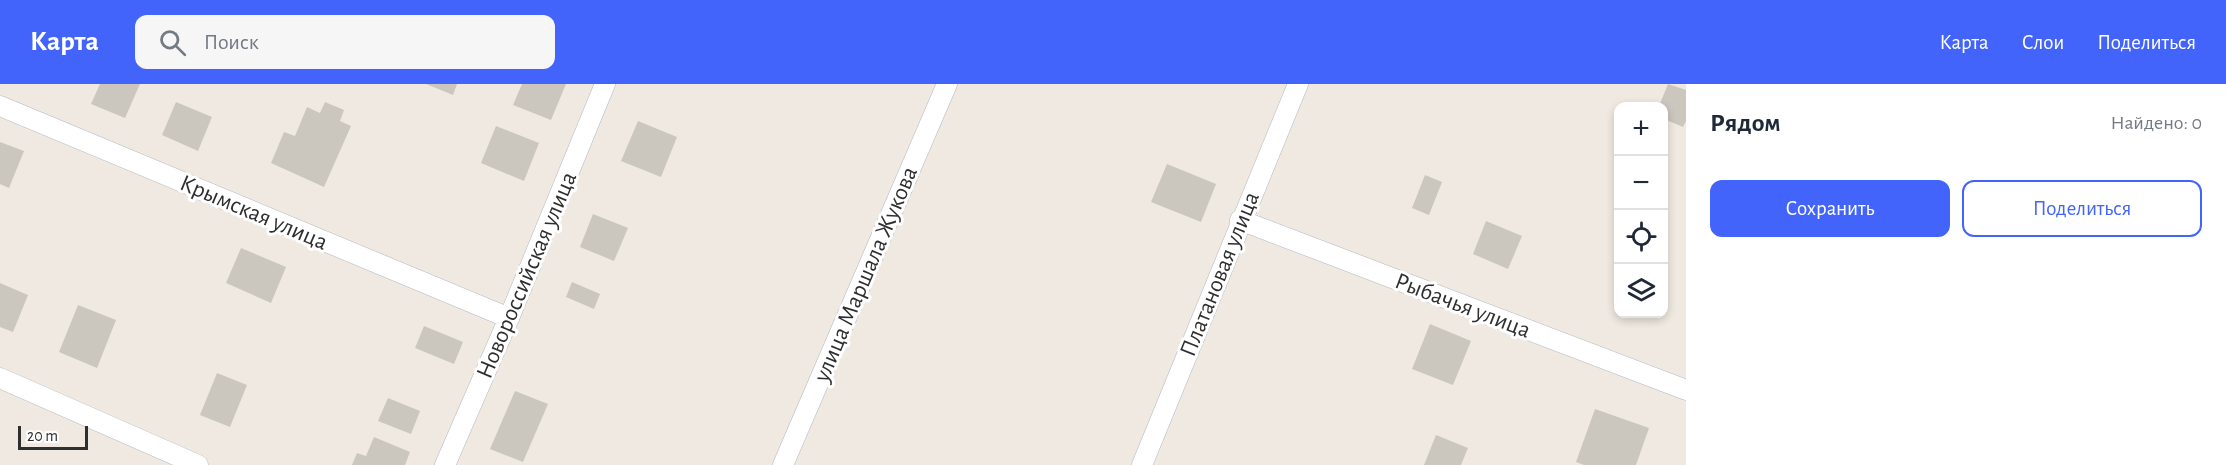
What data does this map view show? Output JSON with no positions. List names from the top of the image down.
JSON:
{
  "streets": {
    "street": [
      "Крымская улица",
      "улица Маршала Жукова",
      "Платановая улица",
      "Новороссийская улица",
      "Рыбачья улица"
    ]
  },
  "crossings": [
    ["Крымская улица", "Новороссийская улица"],
    ["Платановая улица", "Рыбачья улица"]
  ],
  "scale_bar": "20 m",
  "page": {
    "header": "Карта",
    "search": "Поиск",
    "nav": ["Карта", "Слои", "Поделиться"],
    "heading": ["Рядом", "Найдено: 0"],
    "map_buttons": ["+", "−"],
    "buttons": ["Сохранить", "Поделиться"],
    "scale": "20 m"
  }
}
